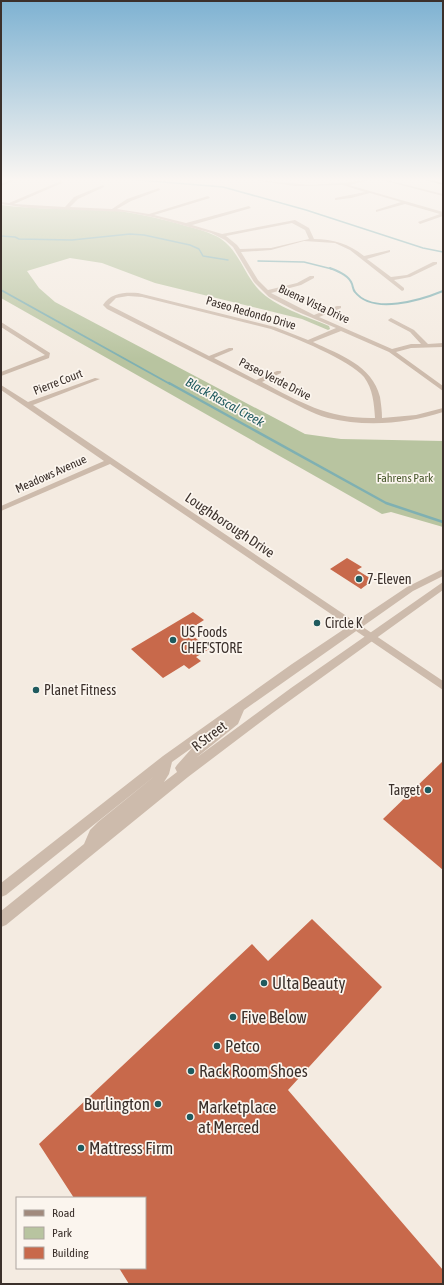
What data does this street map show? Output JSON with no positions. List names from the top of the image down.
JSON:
{
  "streets": {
    "street": [
      "Buena Vista Drive",
      "Paseo Redondo Drive",
      "Paseo Verde Drive",
      "Pierre Court",
      "Meadows Avenue",
      "Loughborough Drive",
      "R Street"
    ]
  },
  "crossings": [
    ["Paseo Redondo Drive", "Paseo Verde Drive"],
    ["Pierre Court", "Loughborough Drive"],
    ["Meadows Avenue", "Loughborough Drive"],
    ["Loughborough Drive", "R Street"]
  ],
  "water": ["Black Rascal Creek"],
  "parks": ["Fahrens Park"],
  "places": [
    "7-Eleven",
    "Circle K",
    "US Foods CHEF'STORE",
    "Planet Fitness",
    "Target",
    "Ulta Beauty",
    "Five Below",
    "Petco",
    "Rack Room Shoes",
    "Burlington",
    "Marketplace at Merced",
    "Mattress Firm"
  ],
  "legend": ["Road", "Park", "Building"]
}
